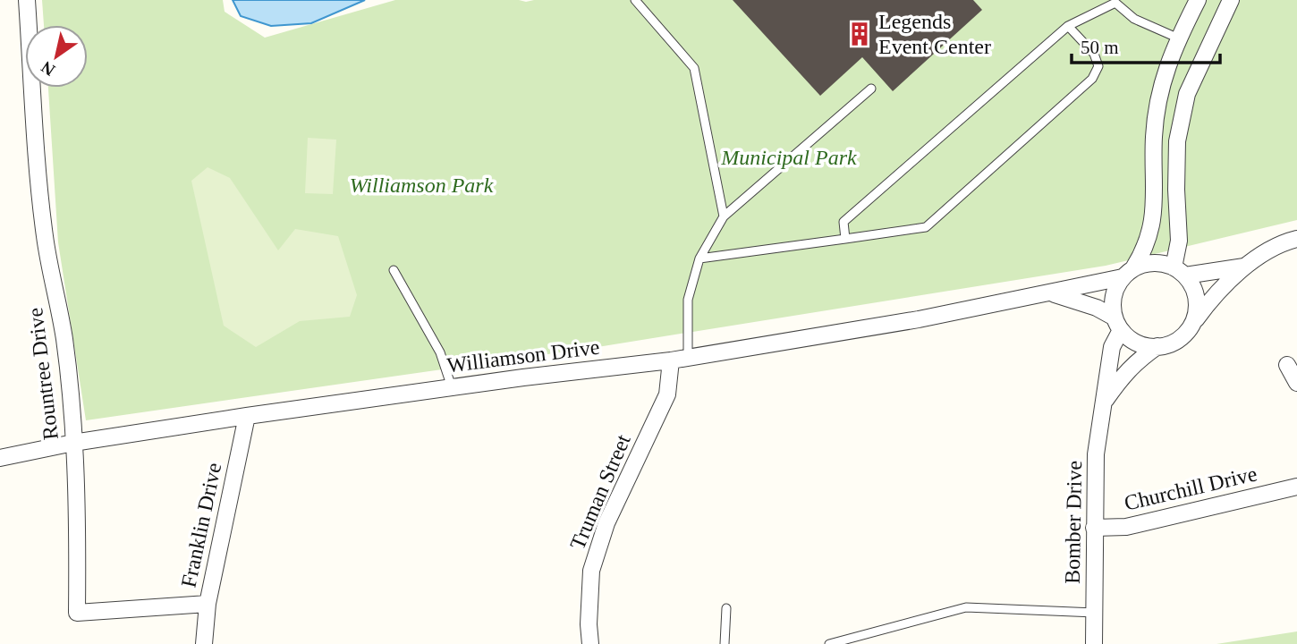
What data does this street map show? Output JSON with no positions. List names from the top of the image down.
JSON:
{
  "streets": {
    "street": [
      "Williamson Drive",
      "Rountree Drive",
      "Churchill Drive",
      "Truman Street",
      "Bomber Drive",
      "Franklin Drive"
    ]
  },
  "crossings": [
    ["Williamson Drive", "Rountree Drive"],
    ["Williamson Drive", "Truman Street"],
    ["Williamson Drive", "Bomber Drive"],
    ["Williamson Drive", "Franklin Drive"],
    ["Rountree Drive", "Franklin Drive"],
    ["Churchill Drive", "Bomber Drive"]
  ],
  "parks": ["Municipal Park", "Williamson Park"],
  "places": {
    "building": ["Legends Event Center"]
  },
  "scale_bar": "50 m",
  "north": "bottom left"
}
